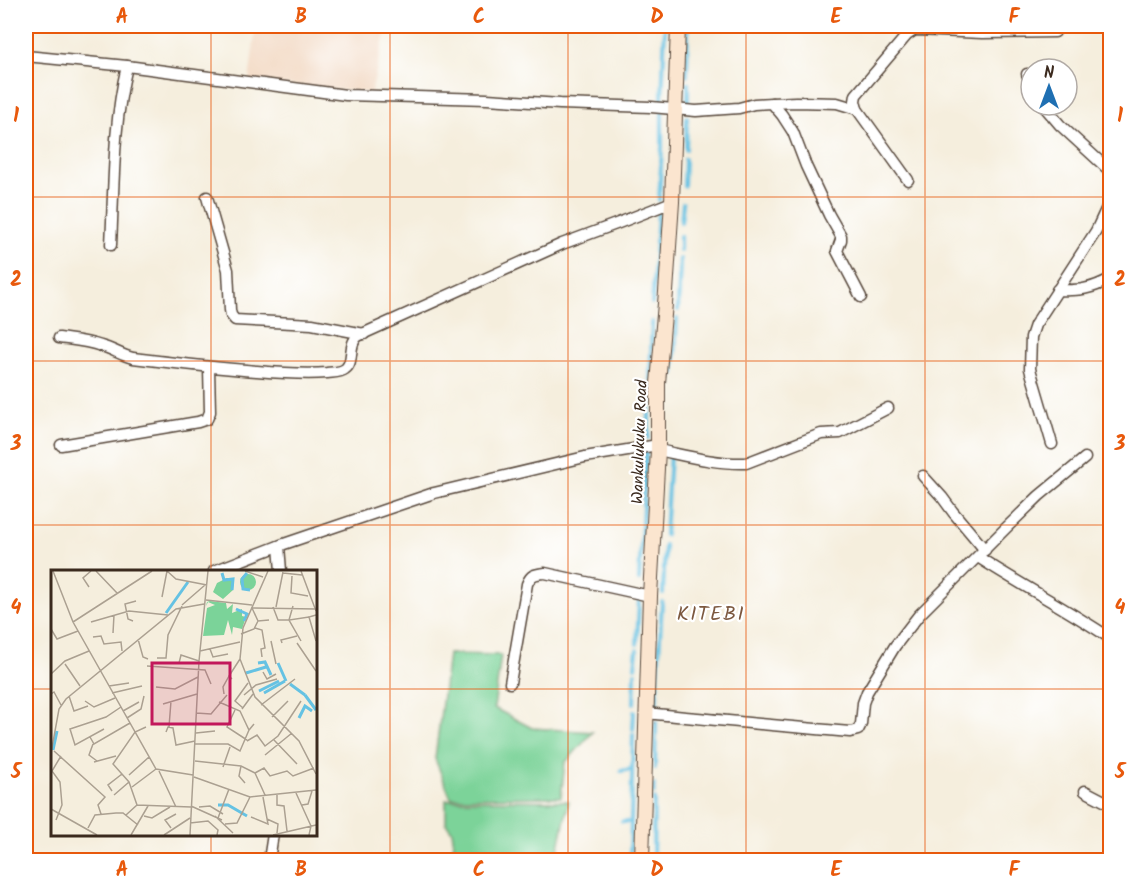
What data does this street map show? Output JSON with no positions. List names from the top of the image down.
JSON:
{
  "streets": {
    "main road": ["Wankulukuku Road"]
  },
  "districts": ["KITEBI"],
  "north": "top",
  "grid": {
    "columns": [
      "A",
      "B",
      "C",
      "D",
      "E",
      "F"
    ],
    "rows": [
      "1",
      "2",
      "3",
      "4",
      "5"
    ]
  }
}
